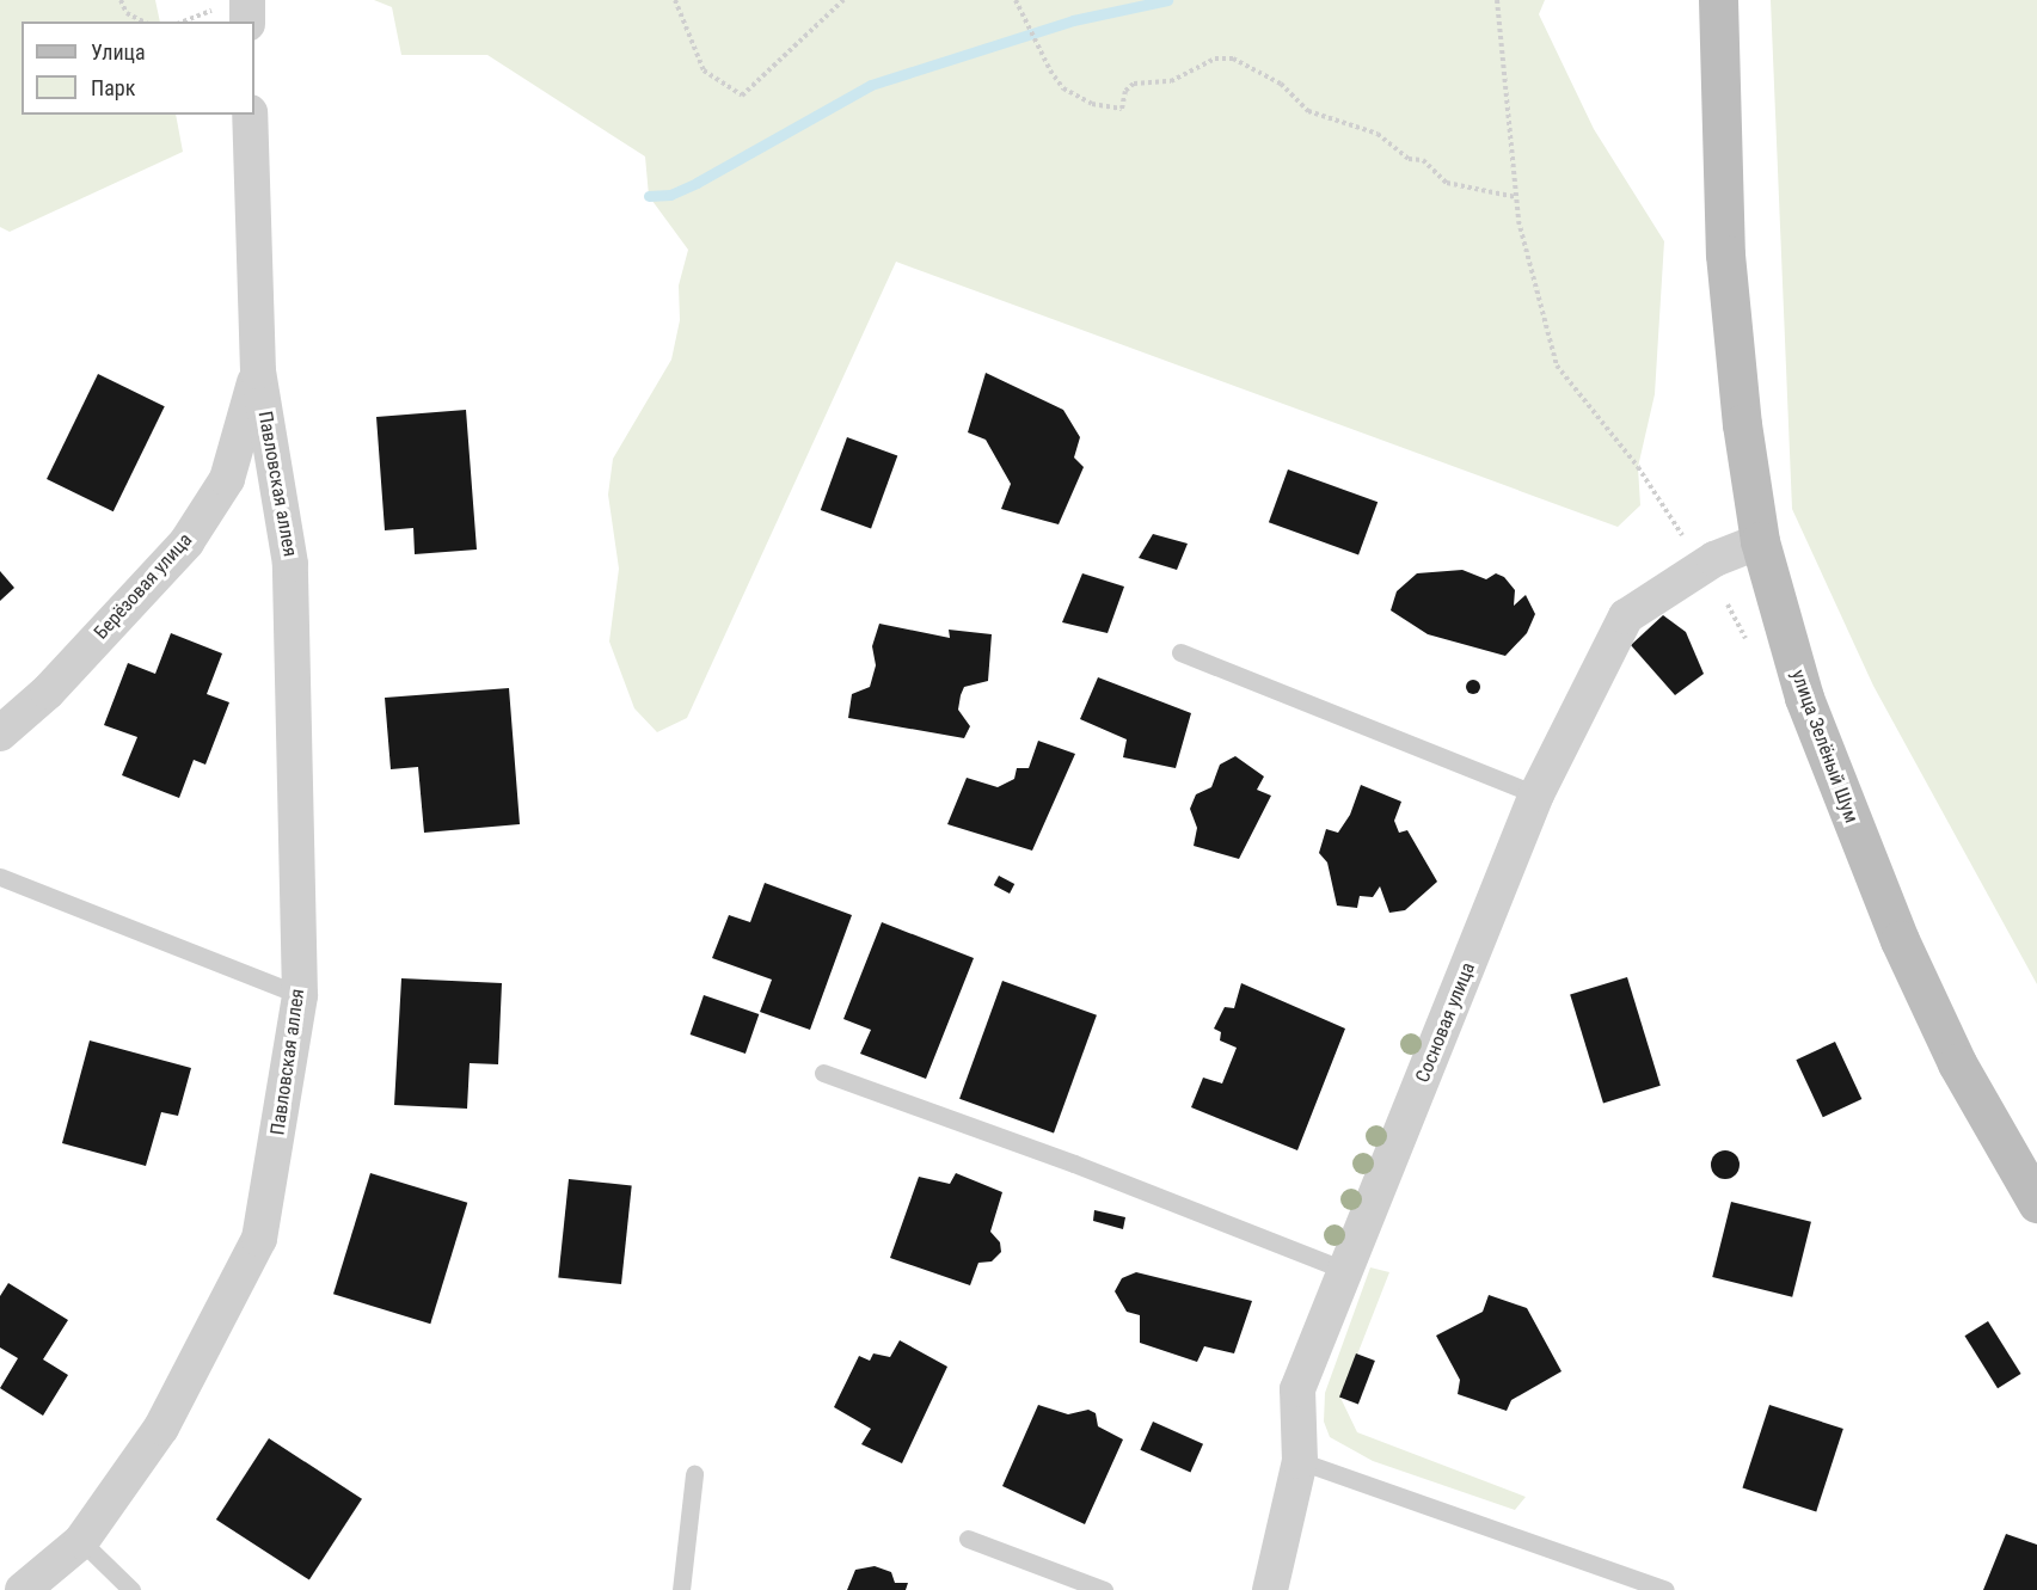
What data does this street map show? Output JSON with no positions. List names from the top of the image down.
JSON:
{
  "streets": {
    "main road": ["улица Зелёный Шум"],
    "street": ["Павловская аллея", "Берёзовая улица", "Сосновая улица"]
  },
  "crossings": [
    ["Павловская аллея", "Берёзовая улица"],
    ["улица Зелёный Шум", "Сосновая улица"]
  ],
  "legend": ["Улица", "Парк"]
}
